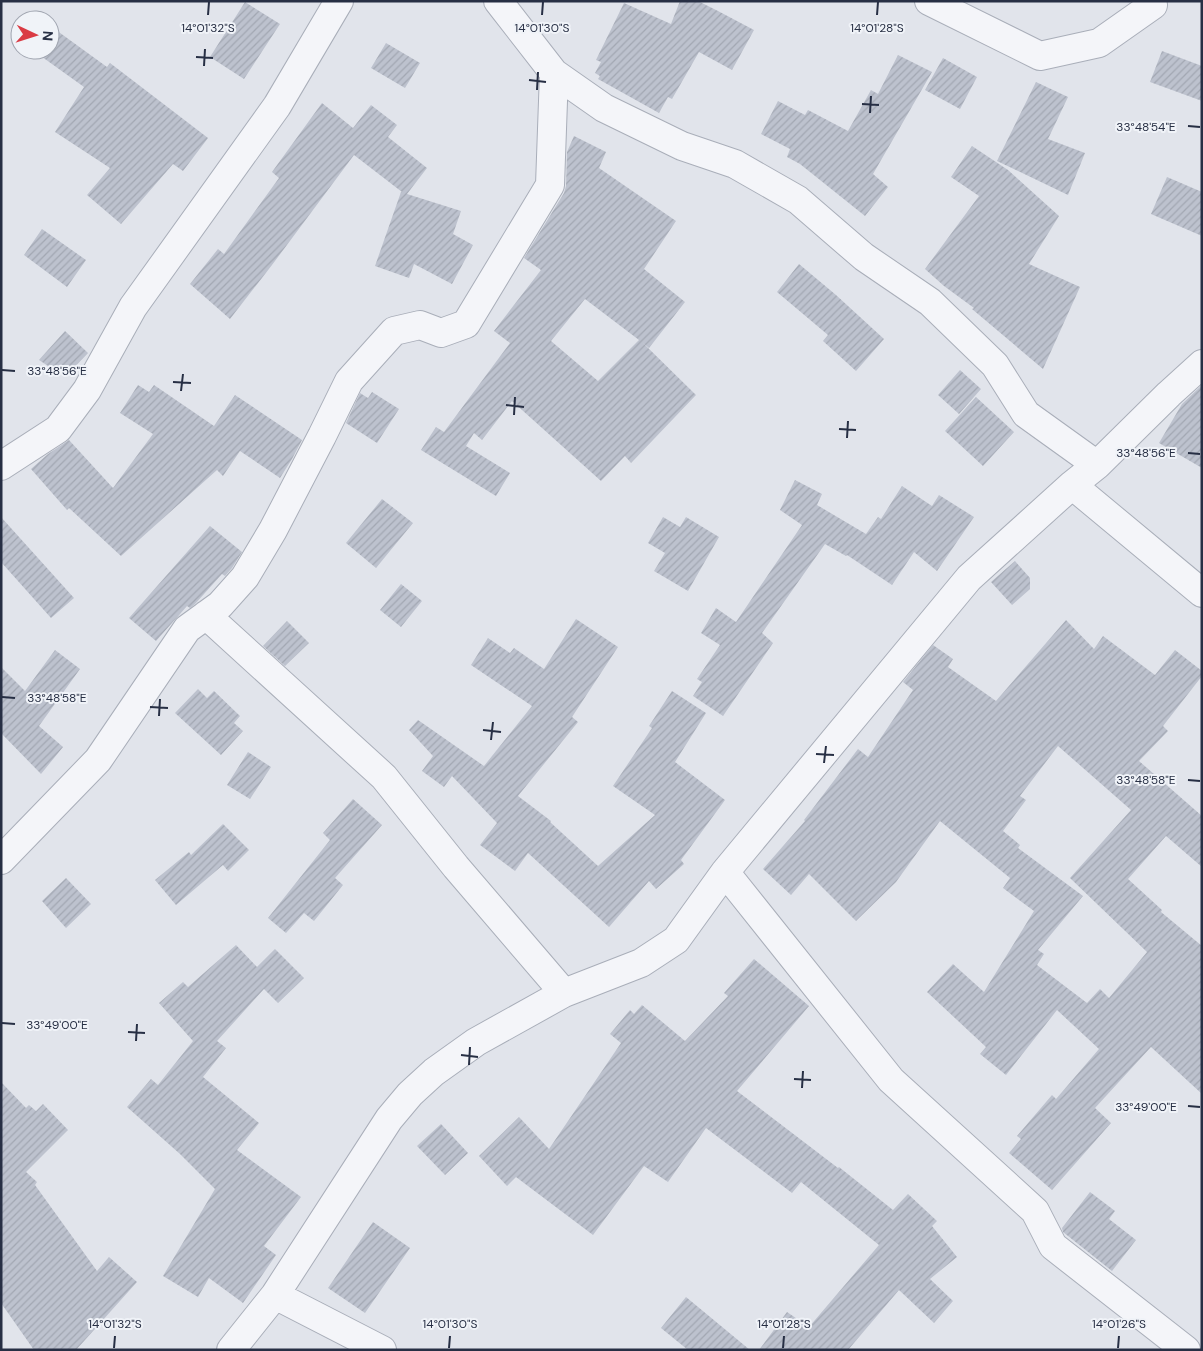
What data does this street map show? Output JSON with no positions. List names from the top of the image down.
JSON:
{
  "north": "right",
  "coordinates": [
    "14°01'32\"S",
    "14°01'30\"S",
    "14°01'28\"S",
    "33°48'54\"E",
    "33°48'56\"E",
    "33°48'58\"E",
    "33°49'00\"E",
    "14°01'26\"S"
  ]
}
